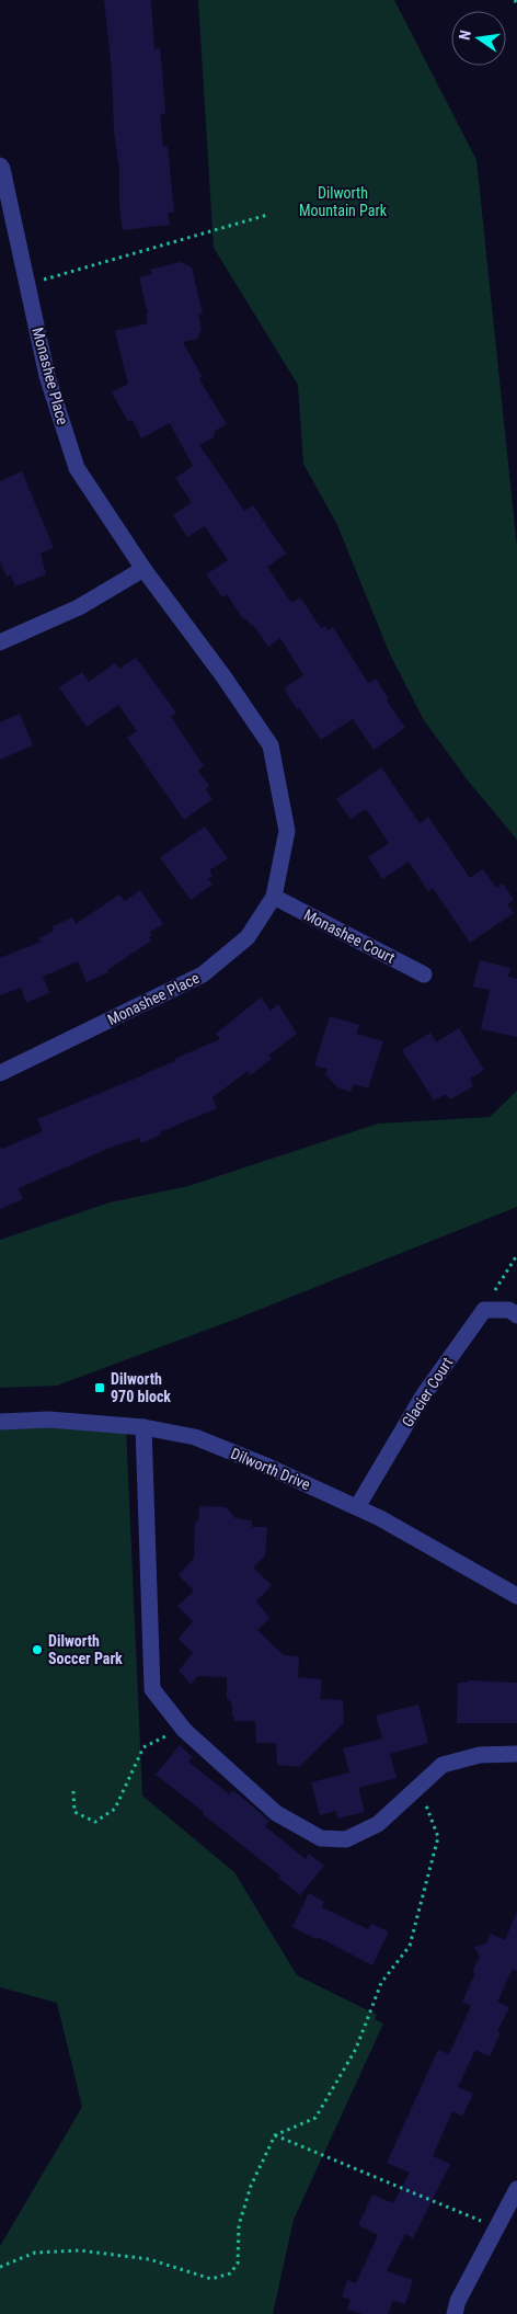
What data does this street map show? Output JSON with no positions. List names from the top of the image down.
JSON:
{
  "streets": {
    "street": [
      "Monashee Place",
      "Monashee Court",
      "Glacier Court",
      "Dilworth Drive"
    ]
  },
  "crossings": [
    ["Monashee Place", "Monashee Court"],
    ["Glacier Court", "Dilworth Drive"]
  ],
  "parks": ["Dilworth Mountain Park"],
  "places": {
    "transit": ["Dilworth 970 block"],
    "other": ["Dilworth Soccer Park"]
  },
  "north": "left"
}
